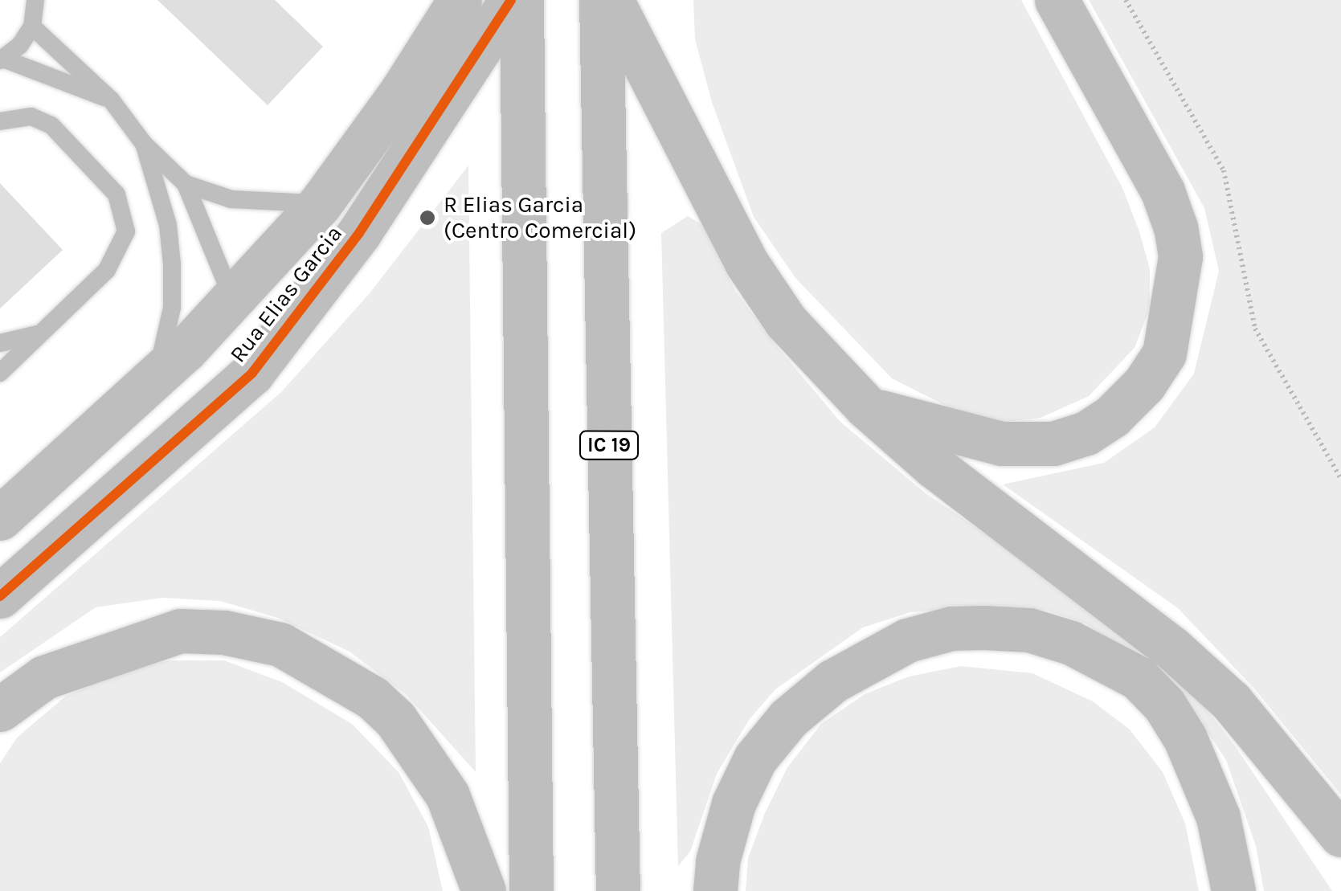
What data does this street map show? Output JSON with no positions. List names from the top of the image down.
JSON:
{
  "streets": {
    "main road": ["Rua Elias Garcia", "IC 19"]
  },
  "places": ["R Elias Garcia (Centro Comercial)"]
}
